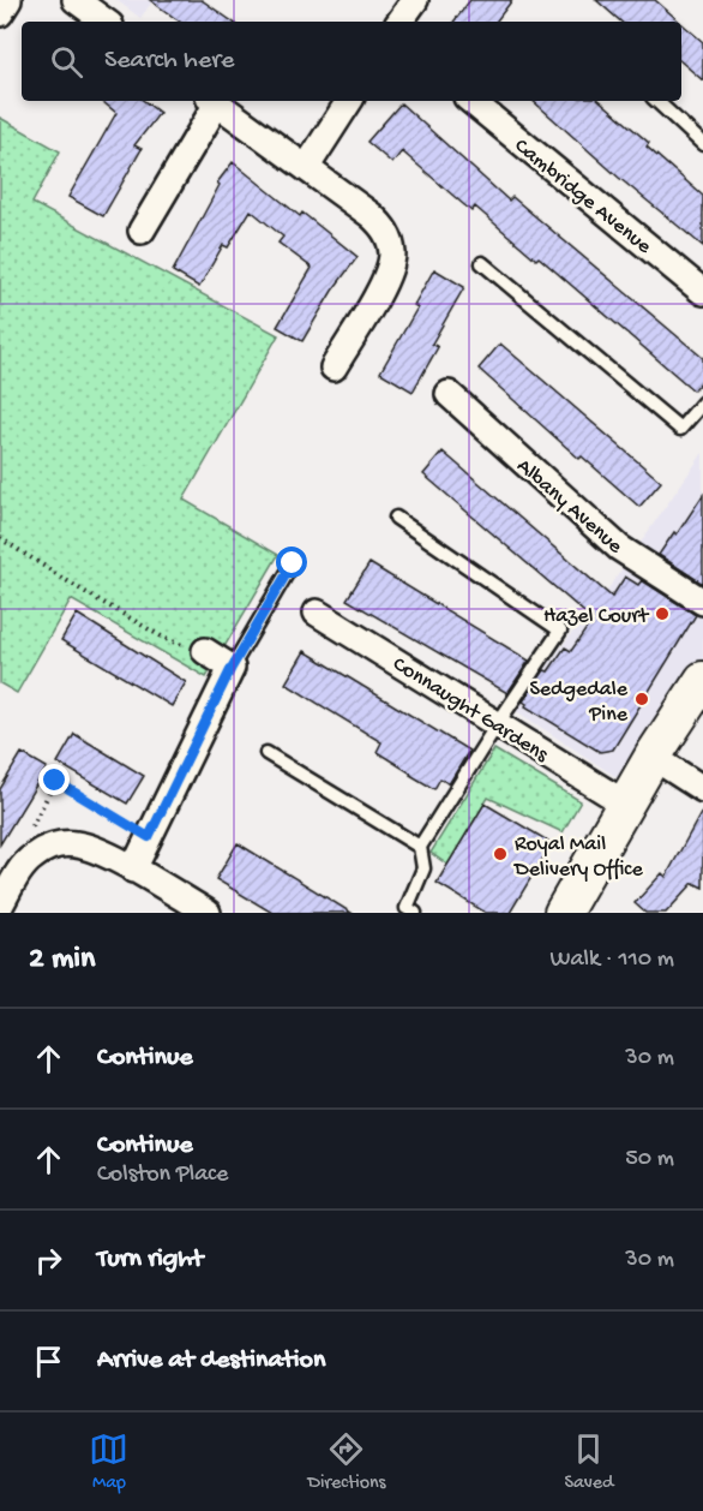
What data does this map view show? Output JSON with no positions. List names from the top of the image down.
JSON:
{
  "streets": {
    "street": ["Cambridge Avenue", "Albany Avenue", "Connaught Gardens"]
  },
  "places": ["Hazel Court", "Sedgedale Pine", "Royal Mail Delivery Office"],
  "page": {
    "search": "Search here",
    "heading": ["2 min", "Walk · 110 m"],
    "list": [
      ["Continue", "30 m"],
      ["Continue", "Colston Place", "50 m"],
      ["Turn right", "30 m"],
      "Arrive at destination"
    ],
    "nav": ["Map", "Directions", "Saved"]
  }
}
